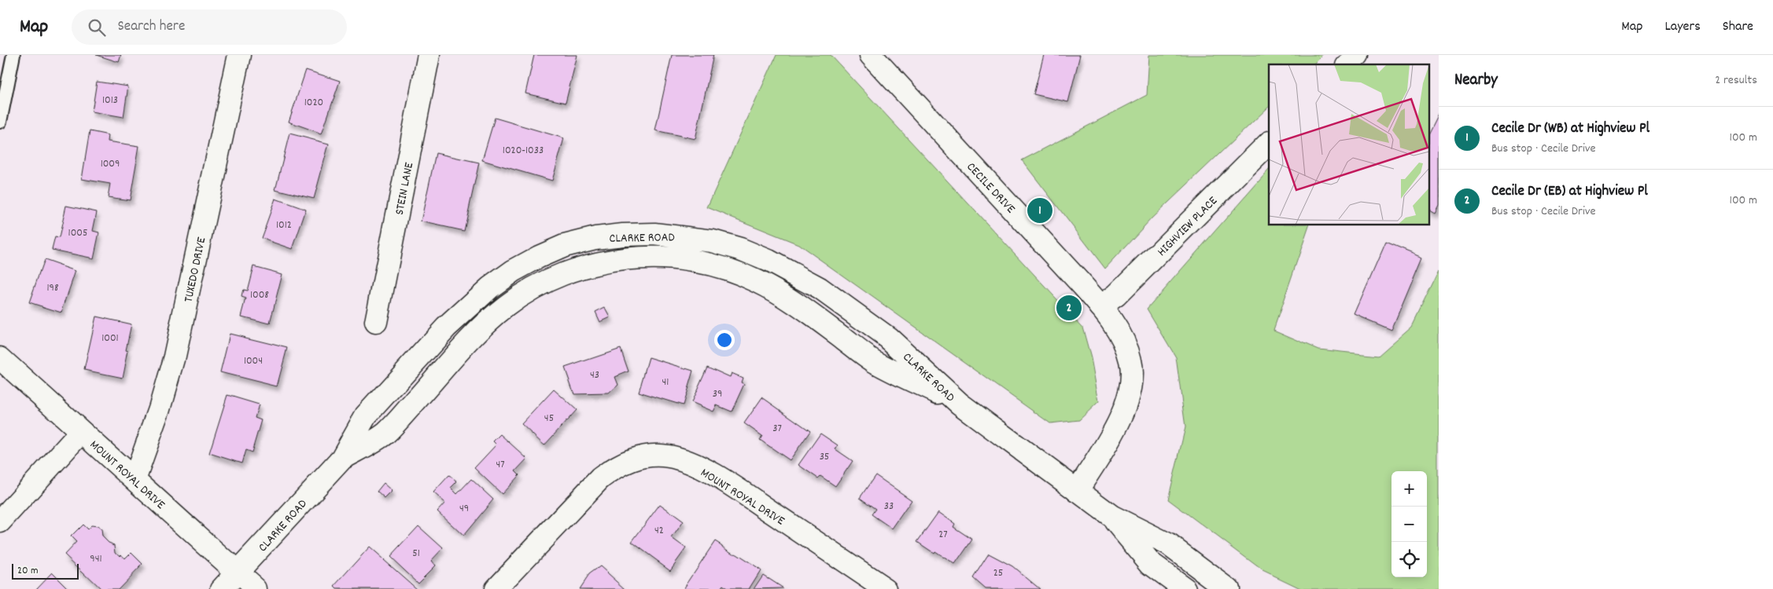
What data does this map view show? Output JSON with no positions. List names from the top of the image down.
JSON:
{
  "streets": {
    "street": [
      "CECILE DRIVE",
      "STEIN LANE",
      "HIGHVIEW PLACE",
      "CLARKE ROAD",
      "TUXEDO DRIVE",
      "MOUNT ROYAL DRIVE"
    ]
  },
  "crossings": [
    ["CECILE DRIVE", "HIGHVIEW PLACE"],
    ["CECILE DRIVE", "CLARKE ROAD"],
    ["CLARKE ROAD", "MOUNT ROYAL DRIVE"],
    ["TUXEDO DRIVE", "MOUNT ROYAL DRIVE"]
  ],
  "house_numbers": [
    "1013",
    "1020",
    "1020-1033",
    "1009",
    "1012",
    "1005",
    "198",
    "1008",
    "1001",
    "1004",
    "43",
    "41",
    "39",
    "45",
    "37",
    "35",
    "47",
    "33",
    "49",
    "42",
    "27",
    "51",
    "941",
    "25"
  ],
  "scale_bar": "20 m",
  "page": {
    "header": "Map",
    "search": "Search here",
    "nav": ["Map", "Layers", "Share"],
    "heading": ["Nearby", "2 results"],
    "list": [
      {
        "mark": "1",
        "name": "Cecile Dr (WB) at Highview Pl",
        "note": "Bus stop · Cecile Drive",
        "value": "100 m"
      },
      {
        "mark": "2",
        "name": "Cecile Dr (EB) at Highview Pl",
        "note": "Bus stop · Cecile Drive",
        "value": "100 m"
      }
    ],
    "pins": ["1", "2"],
    "map_buttons": ["+", "−"],
    "scale": "20 m"
  }
}
